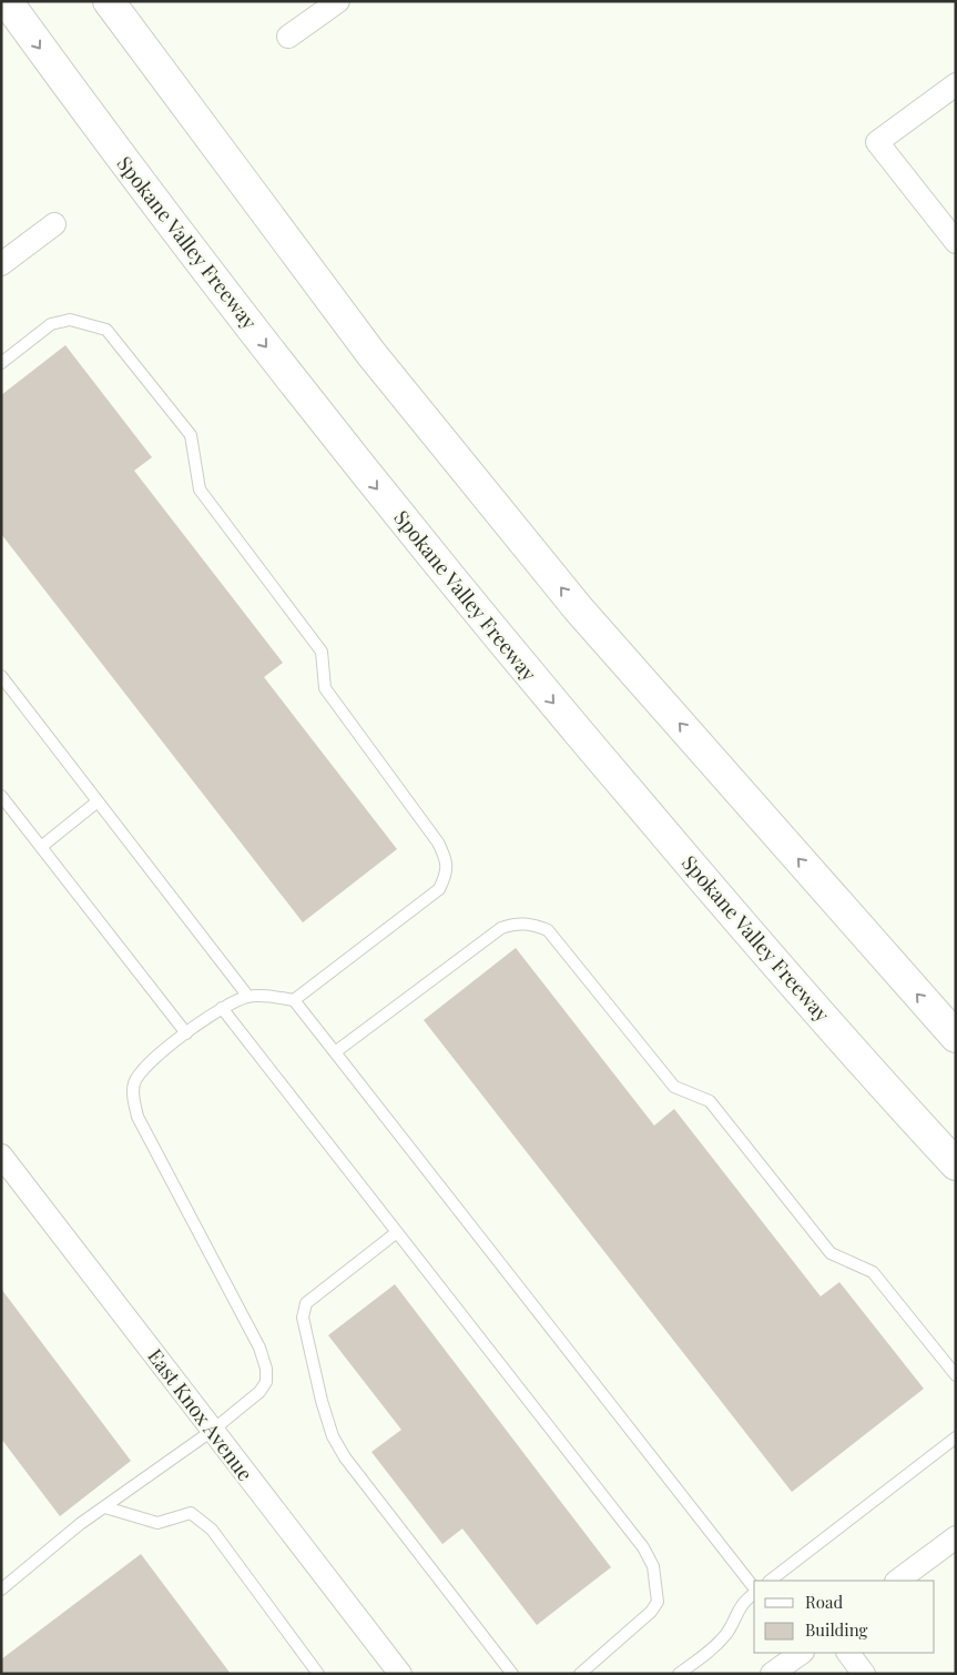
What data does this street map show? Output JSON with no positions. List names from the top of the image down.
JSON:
{
  "streets": {
    "highway": ["Spokane Valley Freeway"],
    "street": ["East Knox Avenue"]
  },
  "legend": ["Road", "Building"]
}
